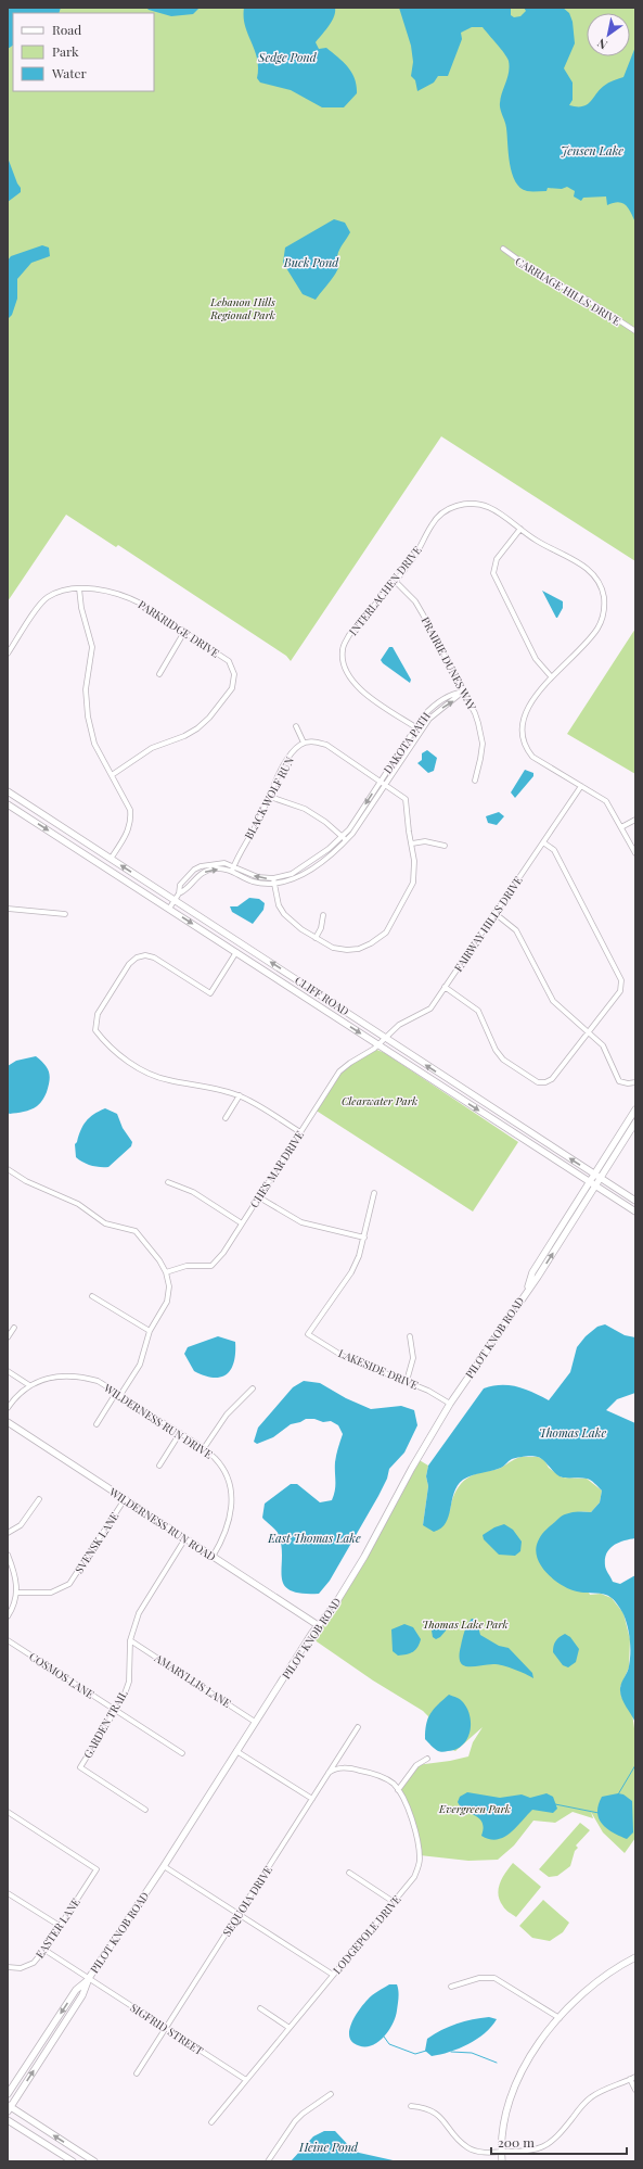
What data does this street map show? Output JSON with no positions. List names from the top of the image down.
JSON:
{
  "streets": {
    "main road": ["CLIFF ROAD", "PILOT KNOB ROAD", "WILDERNESS RUN ROAD"],
    "street": [
      "CARRIAGE HILLS DRIVE",
      "INTERLACHEN DRIVE",
      "PARKRIDGE DRIVE",
      "PRAIRIE DUNES WAY",
      "DAKOTA PATH",
      "BLACK WOLF RUN",
      "FAIRWAY HILLS DRIVE",
      "CHES MAR DRIVE",
      "LAKESIDE DRIVE",
      "WILDERNESS RUN DRIVE",
      "SVENSK LANE",
      "COSMOS LANE",
      "AMARYLLIS LANE",
      "GARDEN TRAIL",
      "SEQUOIA DRIVE",
      "EASTER LANE",
      "LODGEPOLE DRIVE",
      "SIGFRID STREET"
    ]
  },
  "crossings": [
    ["INTERLACHEN DRIVE", "PRAIRIE DUNES WAY"],
    ["INTERLACHEN DRIVE", "DAKOTA PATH"],
    ["INTERLACHEN DRIVE", "FAIRWAY HILLS DRIVE"],
    ["PRAIRIE DUNES WAY", "DAKOTA PATH"],
    ["DAKOTA PATH", "BLACK WOLF RUN"],
    ["DAKOTA PATH", "CLIFF ROAD"],
    ["FAIRWAY HILLS DRIVE", "CLIFF ROAD"],
    ["FAIRWAY HILLS DRIVE", "CHES MAR DRIVE"],
    ["CLIFF ROAD", "CHES MAR DRIVE"],
    ["CLIFF ROAD", "PILOT KNOB ROAD"],
    ["PILOT KNOB ROAD", "LAKESIDE DRIVE"],
    ["PILOT KNOB ROAD", "WILDERNESS RUN ROAD"],
    ["PILOT KNOB ROAD", "AMARYLLIS LANE"],
    ["PILOT KNOB ROAD", "SIGFRID STREET"],
    ["WILDERNESS RUN DRIVE", "WILDERNESS RUN ROAD"],
    ["WILDERNESS RUN ROAD", "SVENSK LANE"],
    ["WILDERNESS RUN ROAD", "GARDEN TRAIL"],
    ["COSMOS LANE", "GARDEN TRAIL"],
    ["AMARYLLIS LANE", "GARDEN TRAIL"],
    ["SEQUOIA DRIVE", "SIGFRID STREET"],
    ["EASTER LANE", "SIGFRID STREET"],
    ["LODGEPOLE DRIVE", "SIGFRID STREET"]
  ],
  "water": [
    "Sedge Pond",
    "Jensen Lake",
    "Buck Pond",
    "Thomas Lake",
    "East Thomas Lake",
    "Heine Pond"
  ],
  "parks": [
    "Lebanon Hills Regional Park",
    "Clearwater Park",
    "Thomas Lake Park",
    "Evergreen Park"
  ],
  "legend": ["Road", "Park", "Water"],
  "scale_bar": "200 m",
  "north": "bottom left"
}
